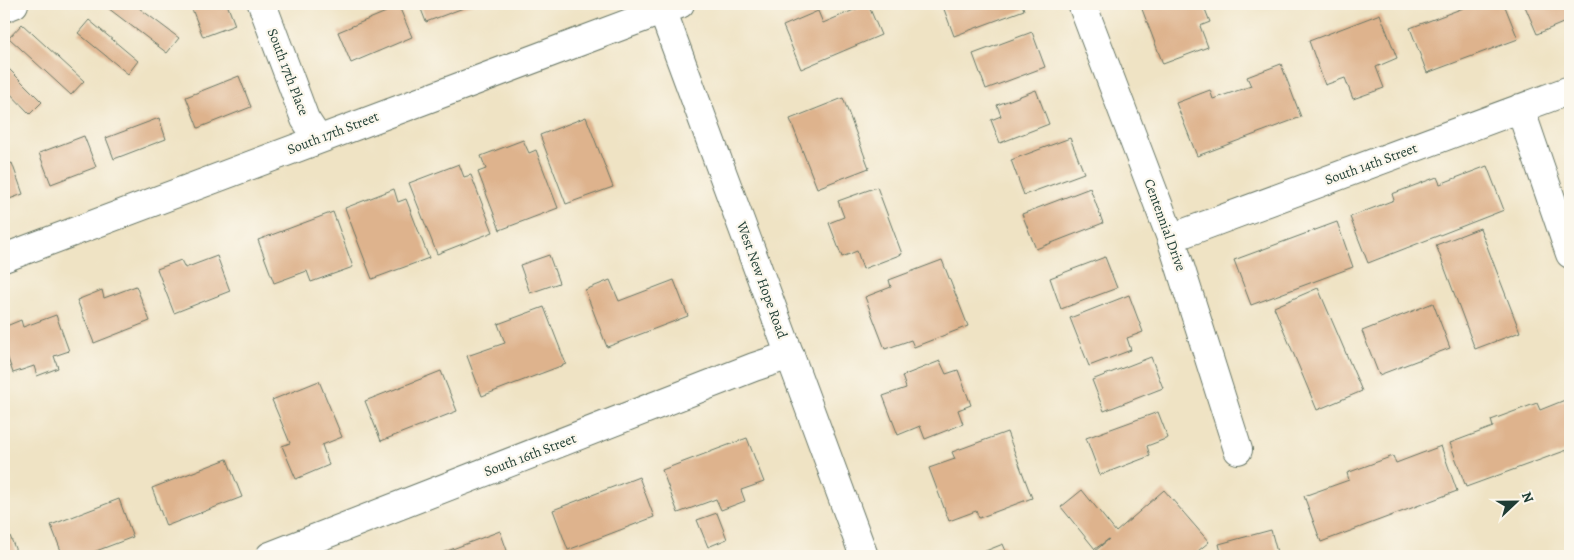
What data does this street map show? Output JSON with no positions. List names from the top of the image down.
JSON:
{
  "streets": {
    "street": [
      "South 17th Place",
      "South 17th Street",
      "South 14th Street",
      "Centennial Drive",
      "West New Hope Road",
      "South 16th Street"
    ]
  },
  "crossings": [
    ["South 17th Place", "South 17th Street"],
    ["South 17th Street", "West New Hope Road"],
    ["South 14th Street", "Centennial Drive"],
    ["West New Hope Road", "South 16th Street"]
  ],
  "north": "right"
}
